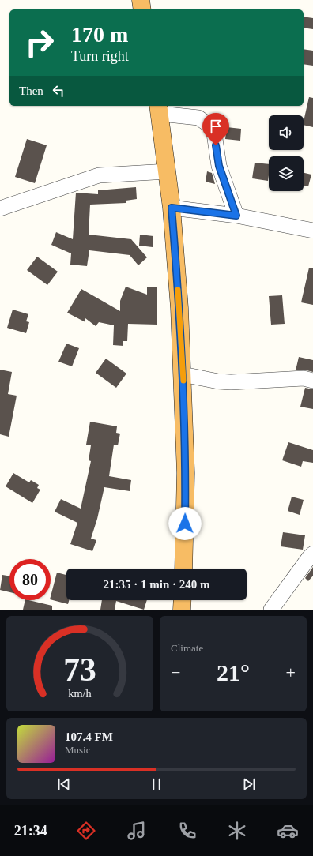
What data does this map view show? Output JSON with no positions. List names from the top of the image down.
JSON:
{
  "page": {
    "turn": ["170 m", "Turn right"],
    "then": "Then",
    "limit": "80",
    "trip": "21:35 · 1 min · 240 m",
    "tile": "Climate",
    "heat": ["−", "21°", "+"],
    "song": ["107.4 FM", "Music"],
    "tabs": "21:34",
    "gauge": ["73", "km/h"]
  }
}
